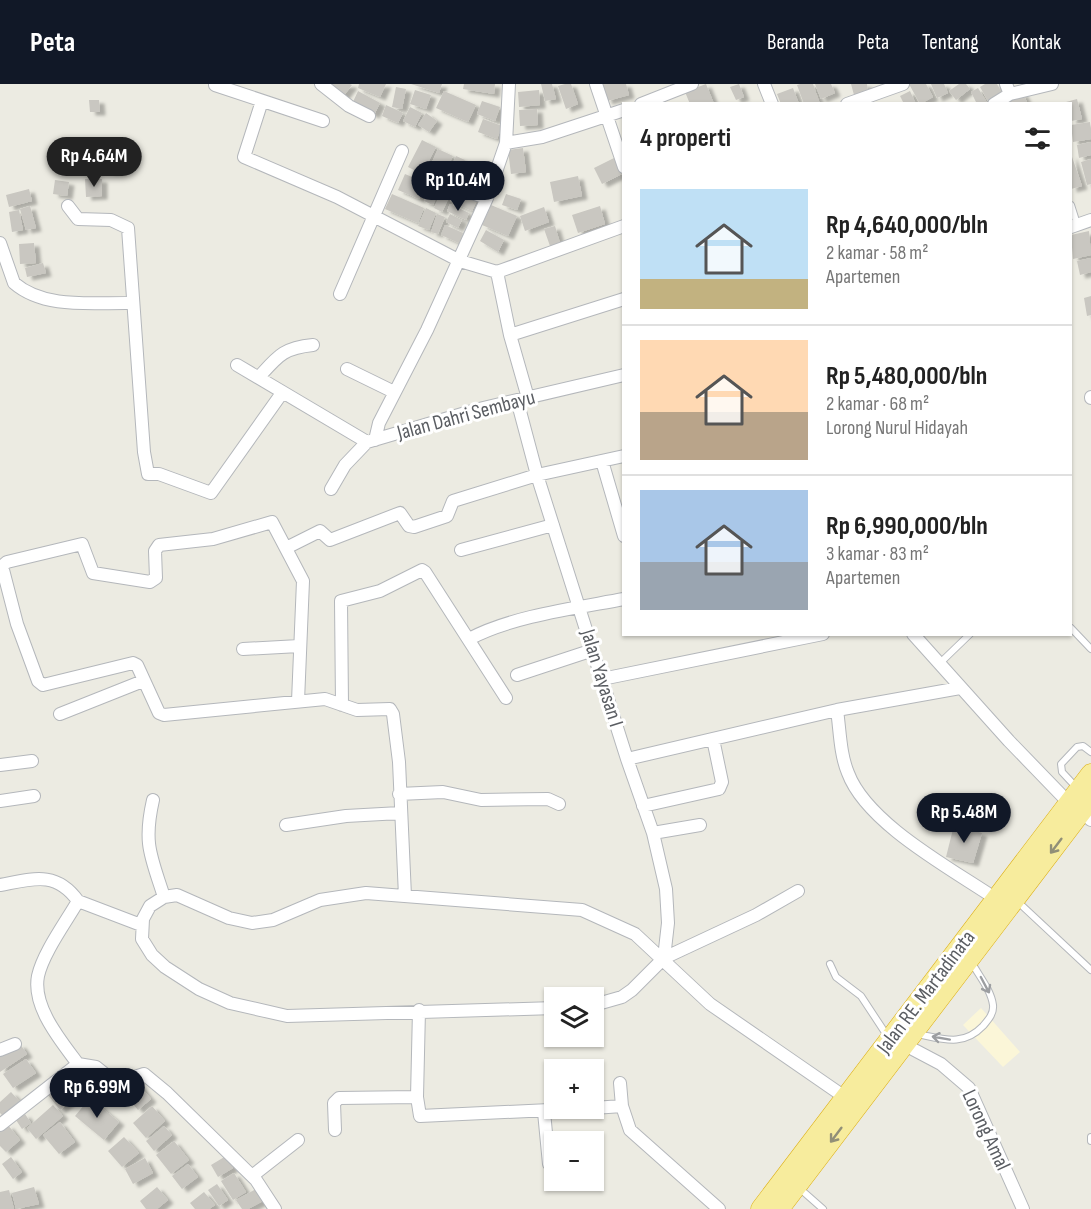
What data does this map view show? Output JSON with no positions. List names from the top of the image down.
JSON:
{
  "streets": {
    "highway": ["Jalan RE. Martadinata"],
    "street": ["Jalan Dahri Sembayu", "Jalan Yayasan I", "Lorong Amal"]
  },
  "crossings": [
    ["Jalan Dahri Sembayu", "Jalan Yayasan I"],
    ["Jalan RE. Martadinata", "Lorong Amal"]
  ],
  "page": {
    "header": "Peta",
    "nav": [
      "Beranda",
      "Peta",
      "Tentang",
      "Kontak"
    ],
    "heading": "4 properti",
    "price": [
      "Rp 4.64M",
      "Rp 10.4M",
      "Rp 5.48M",
      "Rp 6.99M"
    ],
    "list": [
      {
        "name": "Rp 4,640,000/bln",
        "note": "2 kamar · 58 m² · Apartemen"
      },
      {
        "name": "Rp 5,480,000/bln",
        "note": "2 kamar · 68 m² · Lorong Nurul Hidayah"
      },
      {
        "name": "Rp 6,990,000/bln",
        "note": "3 kamar · 83 m² · Apartemen"
      }
    ],
    "map_buttons": ["+", "−"]
  }
}
